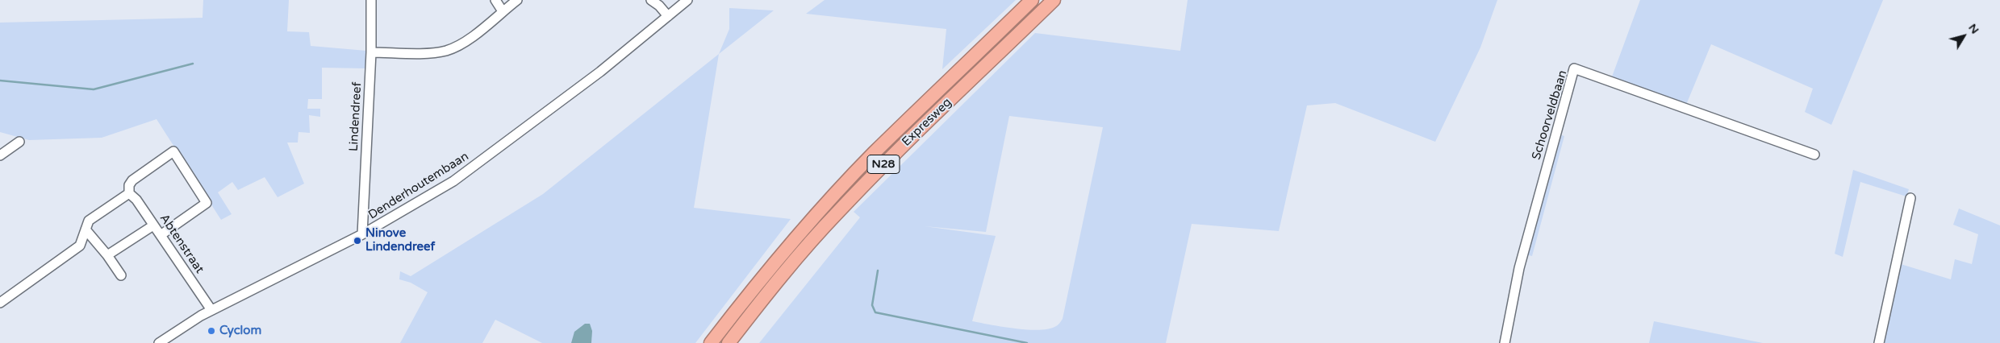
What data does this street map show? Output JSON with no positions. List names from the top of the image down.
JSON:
{
  "streets": {
    "highway": ["Expresweg", "N28"],
    "street": [
      "Schoorveldbaan",
      "Lindendreef",
      "Denderhoutembaan",
      "Abtenstraat"
    ]
  },
  "crossings": [
    ["Lindendreef", "Denderhoutembaan"],
    ["Denderhoutembaan", "Abtenstraat"]
  ],
  "places": ["Ninove Lindendreef", "Cyclom"],
  "north": "top right"
}
